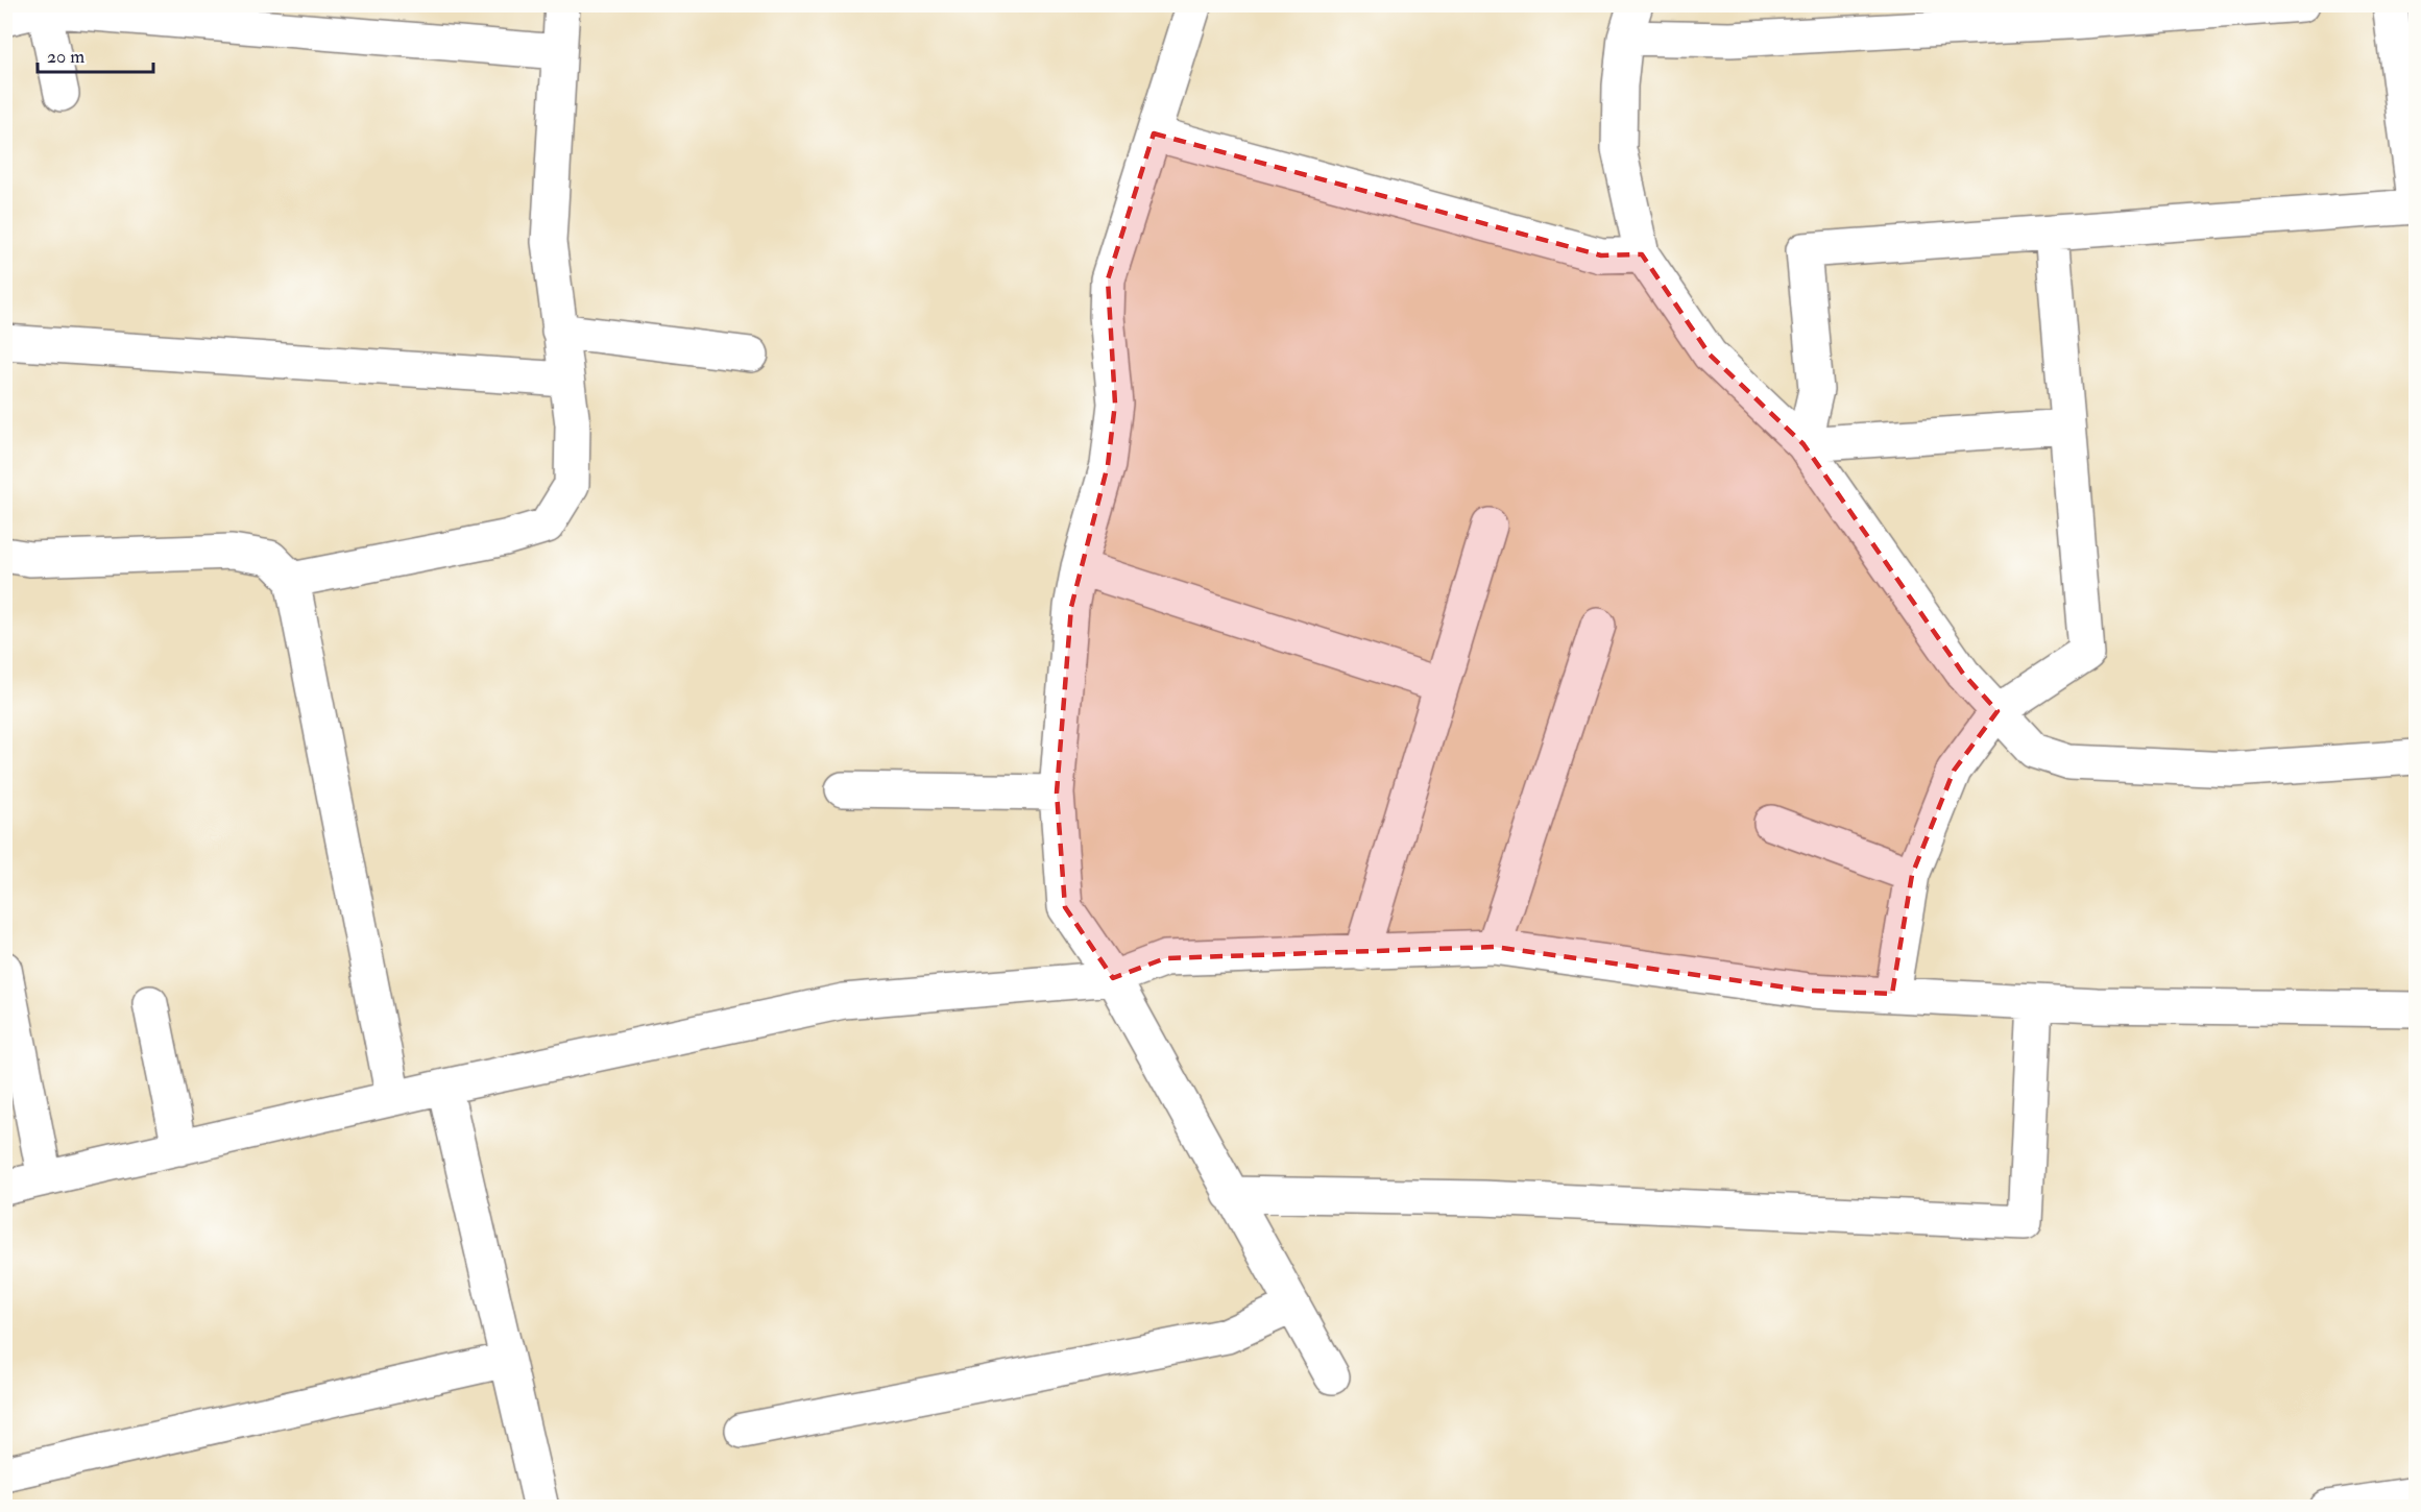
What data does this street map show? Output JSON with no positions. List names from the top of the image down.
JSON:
{
  "scale_bar": "20 m"
}
